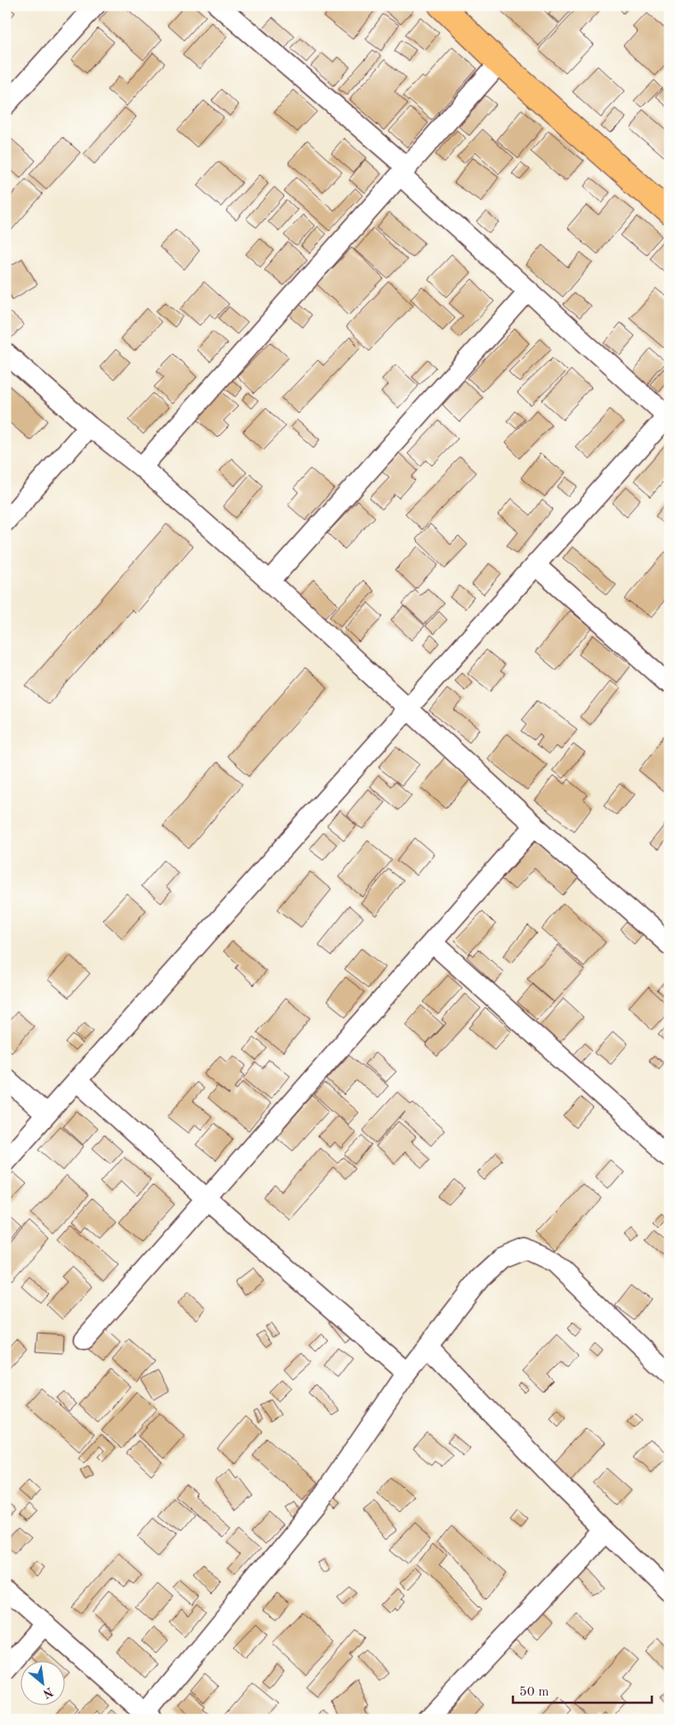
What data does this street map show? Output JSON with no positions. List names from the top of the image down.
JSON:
{
  "scale_bar": "50 m",
  "north": "bottom right"
}
